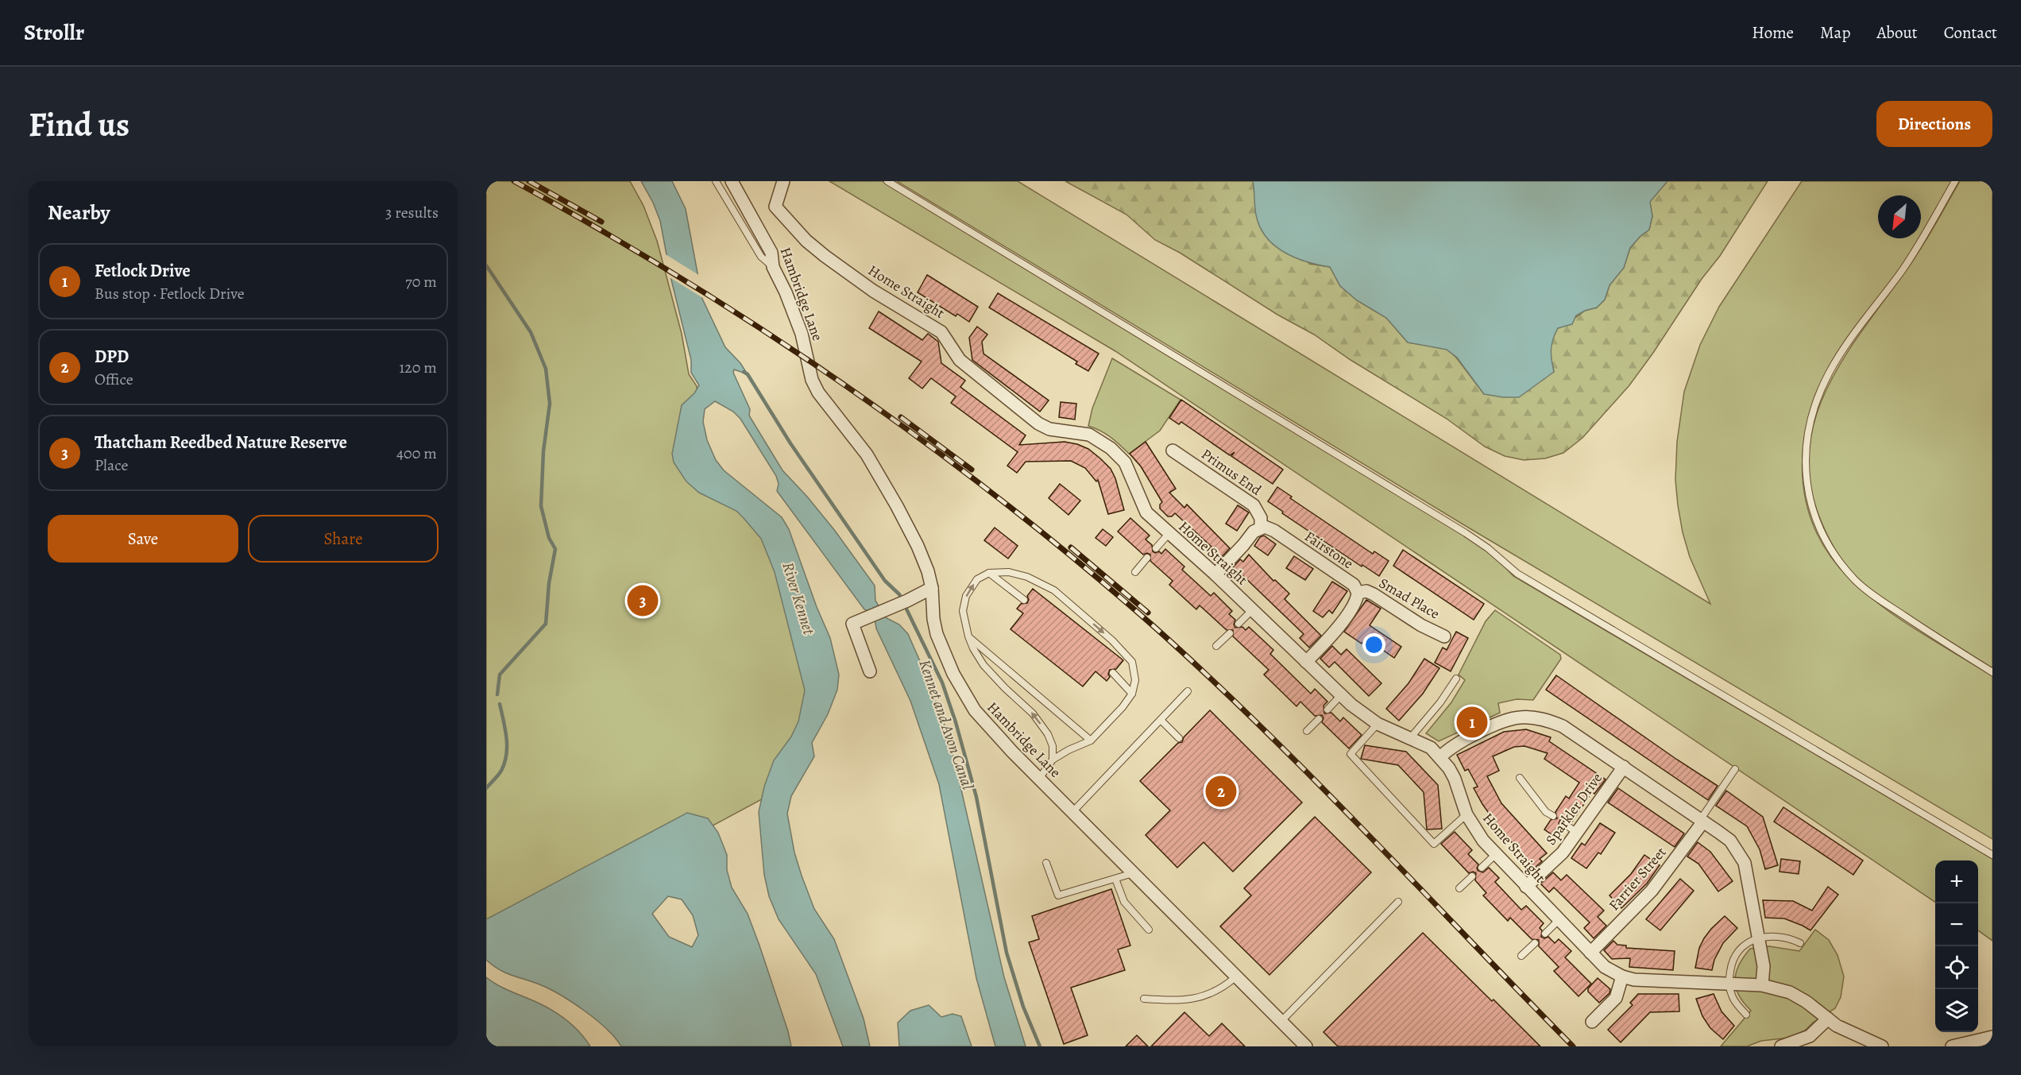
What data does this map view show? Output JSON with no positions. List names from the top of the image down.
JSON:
{
  "streets": {
    "street": [
      "Home Straight",
      "Hambridge Lane",
      "Primus End",
      "Fairstone",
      "Smad Place",
      "Sparkler Drive",
      "Farrier Street"
    ]
  },
  "crossings": [
    ["Home Straight", "Sparkler Drive"],
    ["Home Straight", "Farrier Street"],
    ["Primus End", "Fairstone"],
    ["Fairstone", "Smad Place"]
  ],
  "water": ["River Kennet", "Kennet and Avon Canal"],
  "north": "bottom left",
  "page": {
    "header": "Strollr",
    "nav": [
      "Home",
      "Map",
      "About",
      "Contact"
    ],
    "buttons": [
      "Directions",
      ["Save", "Share"]
    ],
    "title": "Find us",
    "heading": ["Nearby", "3 results"],
    "list": [
      {
        "mark": "1",
        "name": "Fetlock Drive",
        "note": "Bus stop · Fetlock Drive",
        "value": "70 m"
      },
      {
        "mark": "2",
        "name": "DPD",
        "note": "Office",
        "value": "120 m"
      },
      {
        "mark": "3",
        "name": "Thatcham Reedbed Nature Reserve",
        "note": "Place",
        "value": "400 m"
      }
    ],
    "pins": ["3", "1", "2"],
    "map_buttons": ["+", "−"]
  }
}
